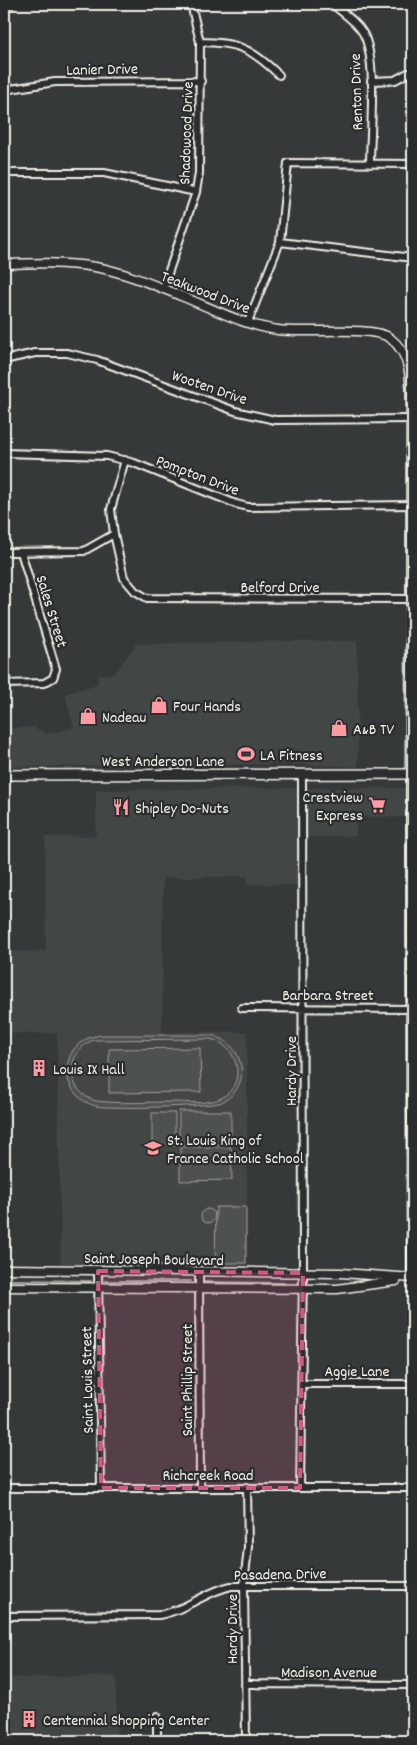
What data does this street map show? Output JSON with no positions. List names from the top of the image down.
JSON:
{
  "streets": {
    "main road": ["West Anderson Lane"],
    "street": [
      "Lanier Drive",
      "Renton Drive",
      "Shadowood Drive",
      "Teakwood Drive",
      "Wooten Drive",
      "Pompton Drive",
      "Belford Drive",
      "Sales Street",
      "Barbara Street",
      "Hardy Drive",
      "Saint Joseph Boulevard",
      "Aggie Lane",
      "Saint Louis Street",
      "Saint Phillip Street",
      "Richcreek Road",
      "Pasadena Drive",
      "Madison Avenue"
    ]
  },
  "crossings": [
    ["Lanier Drive", "Shadowood Drive"],
    ["Shadowood Drive", "Teakwood Drive"],
    ["Teakwood Drive", "Wooten Drive"],
    ["West Anderson Lane", "Hardy Drive"],
    ["Barbara Street", "Hardy Drive"],
    ["Hardy Drive", "Saint Joseph Boulevard"],
    ["Hardy Drive", "Aggie Lane"],
    ["Hardy Drive", "Richcreek Road"],
    ["Hardy Drive", "Pasadena Drive"],
    ["Hardy Drive", "Madison Avenue"],
    ["Saint Joseph Boulevard", "Saint Louis Street"],
    ["Saint Joseph Boulevard", "Saint Phillip Street"],
    ["Saint Louis Street", "Richcreek Road"],
    ["Saint Phillip Street", "Richcreek Road"]
  ],
  "places": {
    "shop": ["Four Hands", "Nadeau", "A&B TV"],
    "sports": ["LA Fitness"],
    "supermarket": ["Crestview Express"],
    "restaurant": ["Shipley Do-Nuts"],
    "building": ["Louis IX Hall", "Centennial Shopping Center"],
    "school or university": ["St. Louis King of France Catholic School"]
  }
}
